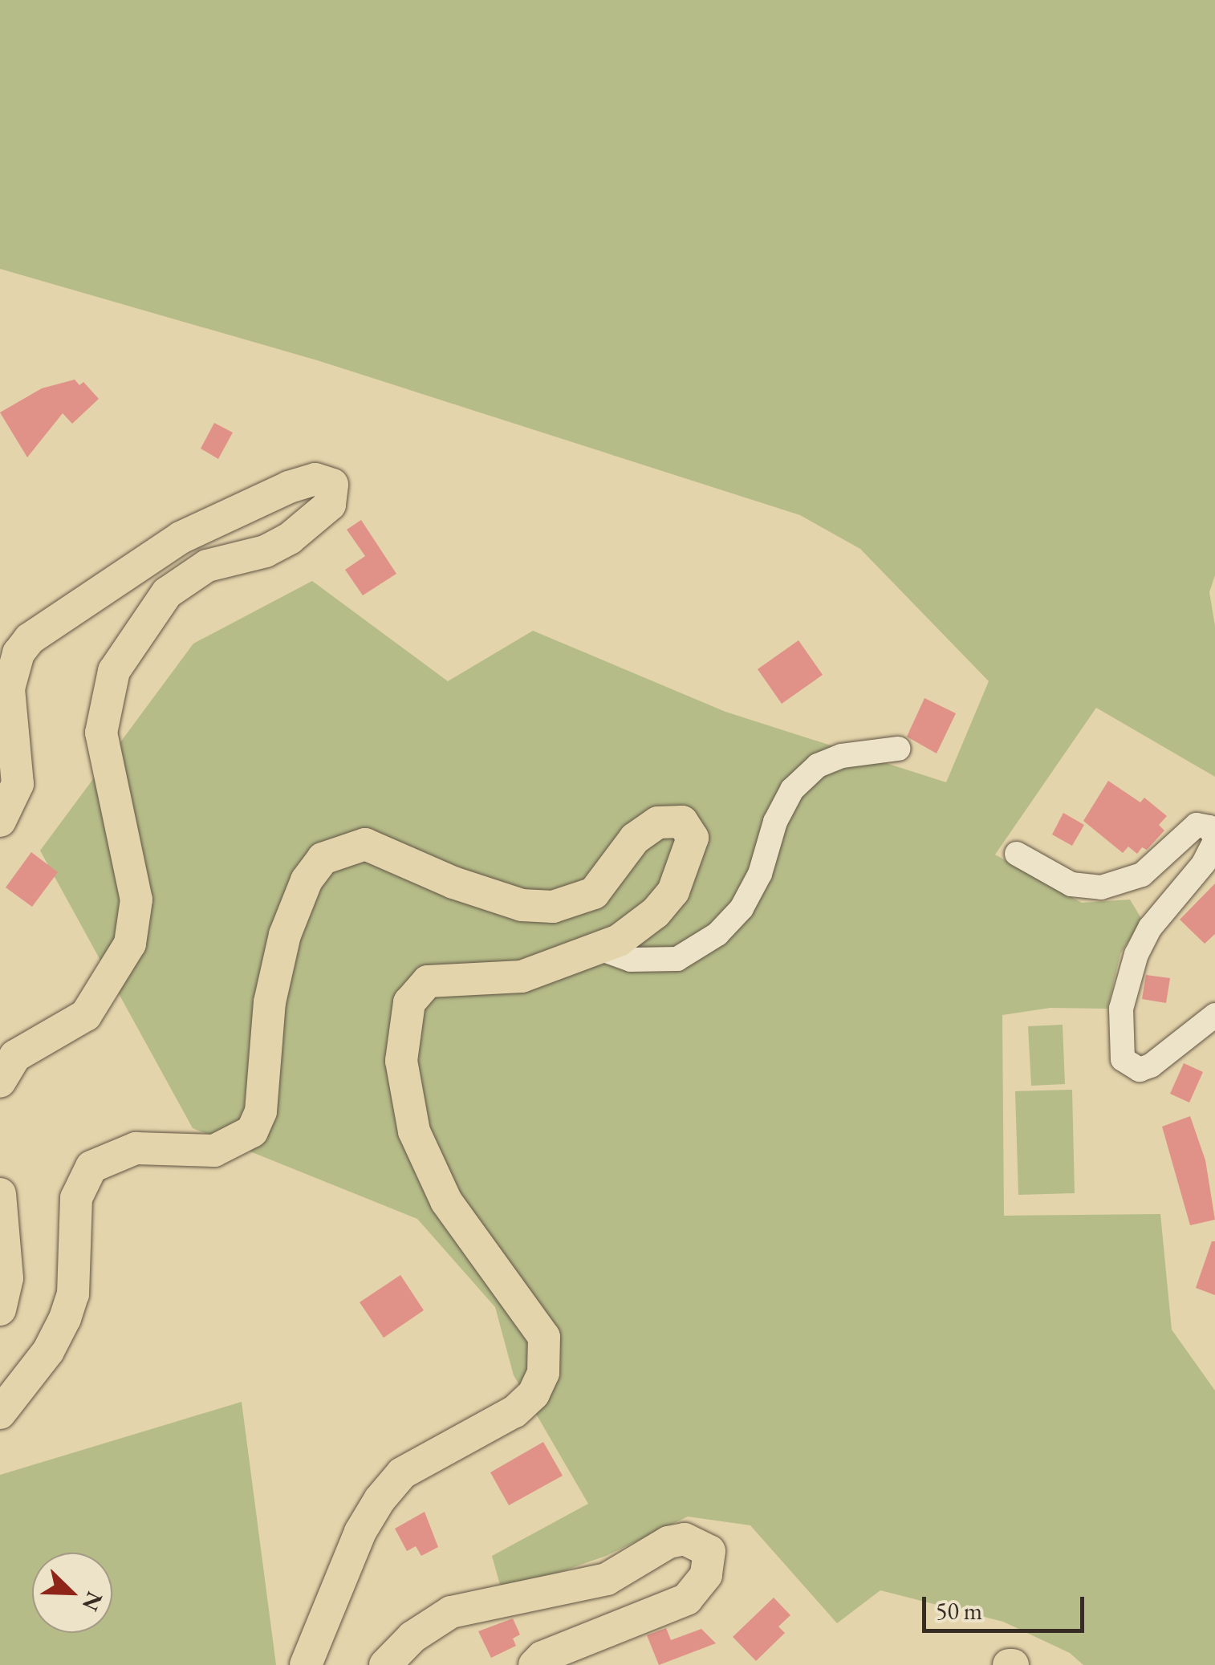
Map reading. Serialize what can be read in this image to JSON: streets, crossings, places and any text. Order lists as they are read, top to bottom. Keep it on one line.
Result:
{"scale_bar":"50 m","north":"bottom right"}
